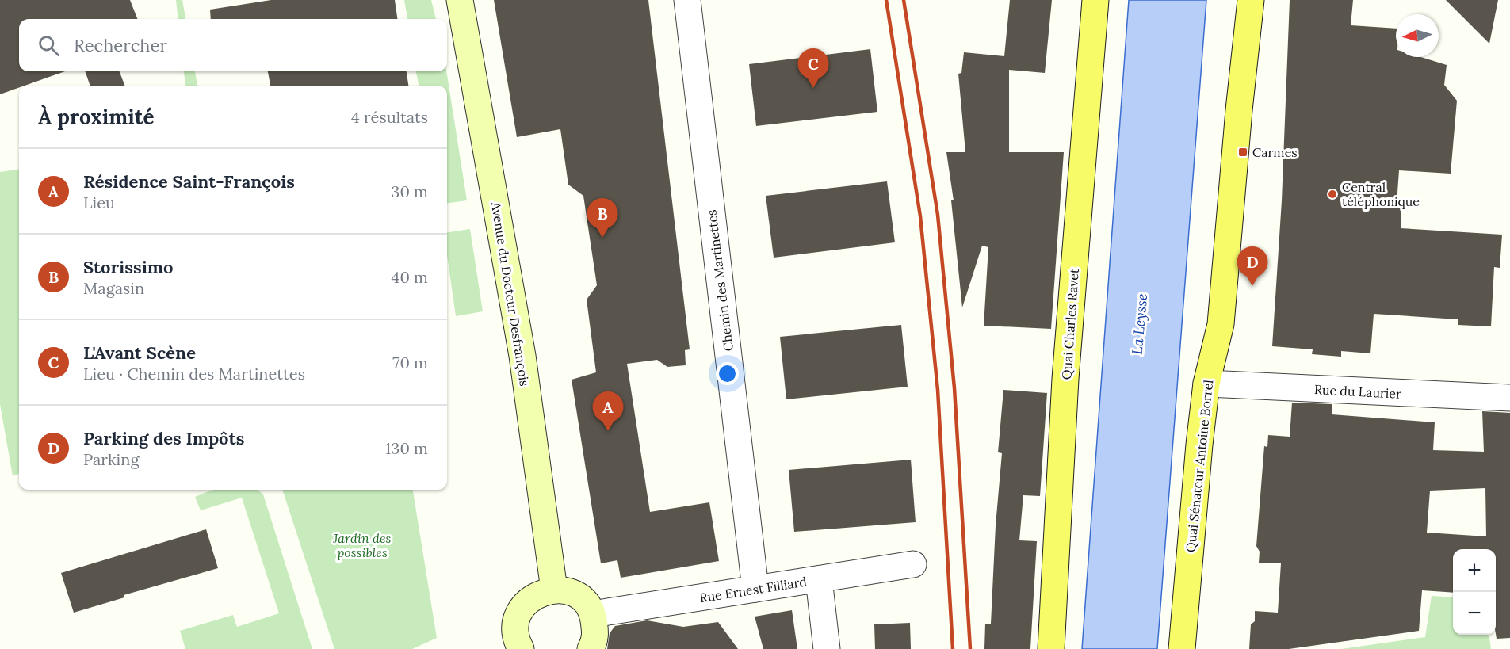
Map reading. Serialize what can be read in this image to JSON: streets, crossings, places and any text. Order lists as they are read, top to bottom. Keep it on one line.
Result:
{"streets":{"main road":["Avenue du Docteur Desfrançois","Quai Charles Ravet","Quai Sénateur Antoine Borrel"],"street":["Chemin des Martinettes","Rue du Laurier","Rue Ernest Filliard"]},"crossings":[["Chemin des Martinettes","Rue Ernest Filliard"],["Rue du Laurier","Quai Sénateur Antoine Borrel"]],"water":["La Leysse"],"parks":["Jardin des possibles"],"places":{"transit":["Carmes"],"other":["Central téléphonique"]},"north":"left","page":{"search":"Rechercher","pins":["C","B","D","A"],"heading":["À proximité","4 résultats"],"list":[{"mark":"A","name":"Résidence Saint-François","note":"Lieu","value":"30 m"},{"mark":"B","name":"Storissimo","note":"Magasin","value":"40 m"},{"mark":"C","name":"L'Avant Scène","note":"Lieu · Chemin des Martinettes","value":"70 m"},{"mark":"D","name":"Parking des Impôts","note":"Parking","value":"130 m"}],"map_buttons":["+","−"]}}
